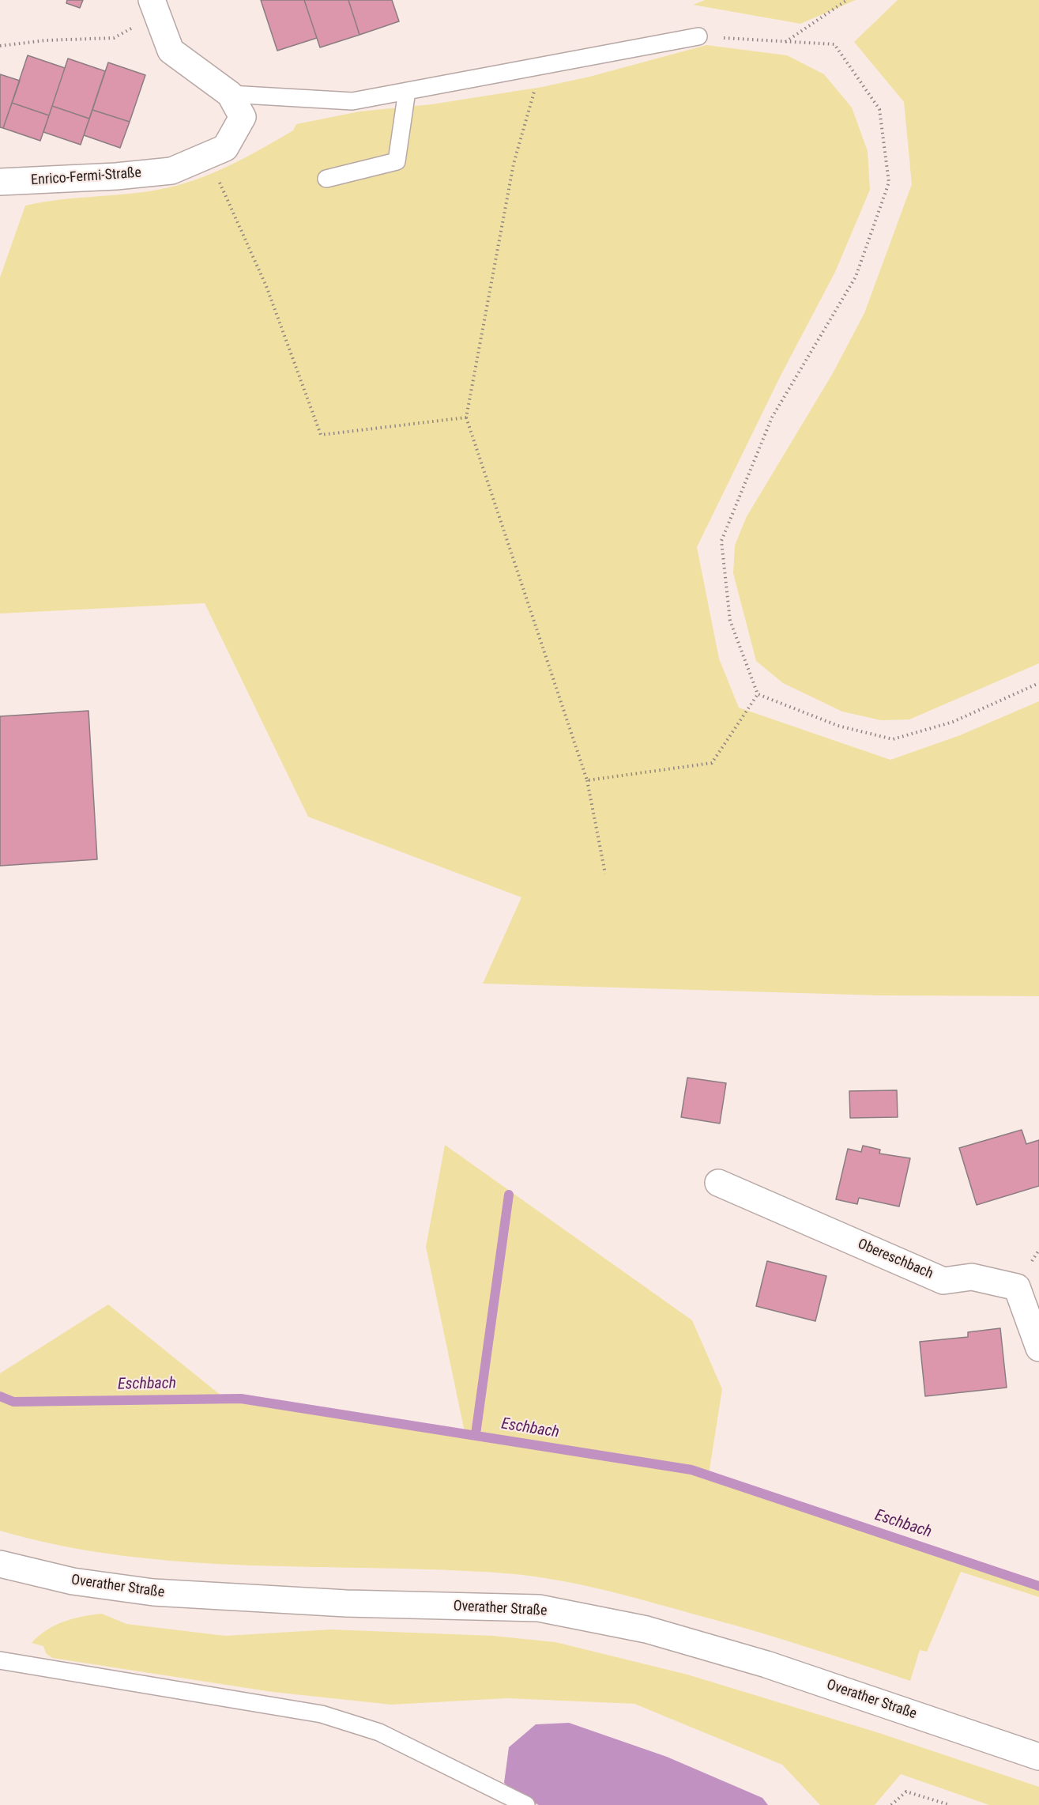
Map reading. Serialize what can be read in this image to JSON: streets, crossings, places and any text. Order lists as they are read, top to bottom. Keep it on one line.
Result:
{"streets":{"main road":["Enrico-Fermi-Straße","Obereschbach","Overather Straße"]},"water":["Eschbach"]}
